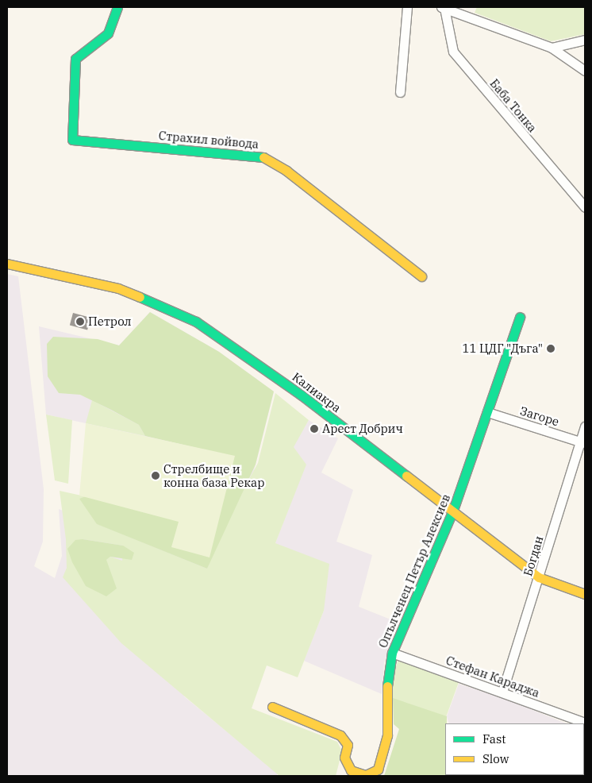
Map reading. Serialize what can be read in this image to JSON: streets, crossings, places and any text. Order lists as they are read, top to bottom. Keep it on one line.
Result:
{"streets":{"street":["Баба Тонка","Страхил войвода","Калиакра","Загоре","Богдан","Опълченец Петър Алексиев","Стефан Караджа"]},"crossings":[["Калиакра","Богдан"],["Калиакра","Опълченец Петър Алексиев"],["Загоре","Богдан"],["Загоре","Опълченец Петър Алексиев"],["Богдан","Стефан Караджа"],["Опълченец Петър Алексиев","Стефан Караджа"]],"places":["Петрол","11 ЦДГ \"Дъга\"","Арест Добрич","Стрелбище и конна база Рекар"],"legend":["Fast","Slow"]}
